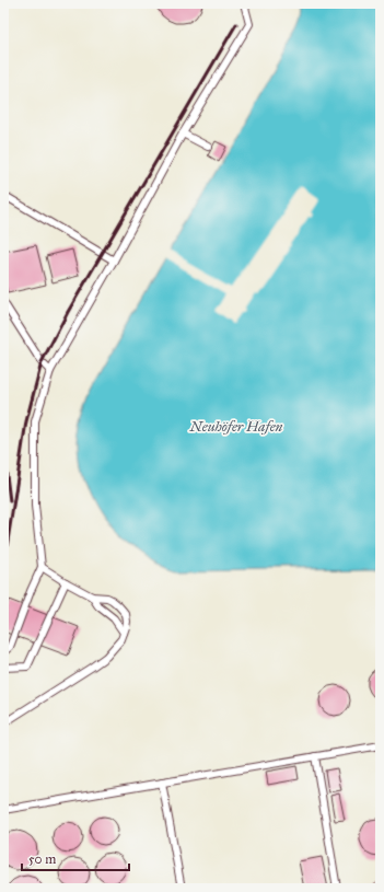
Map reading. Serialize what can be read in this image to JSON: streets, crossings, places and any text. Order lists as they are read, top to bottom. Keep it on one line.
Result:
{"water":["Neuhöfer Hafen"],"scale_bar":"50 m"}
